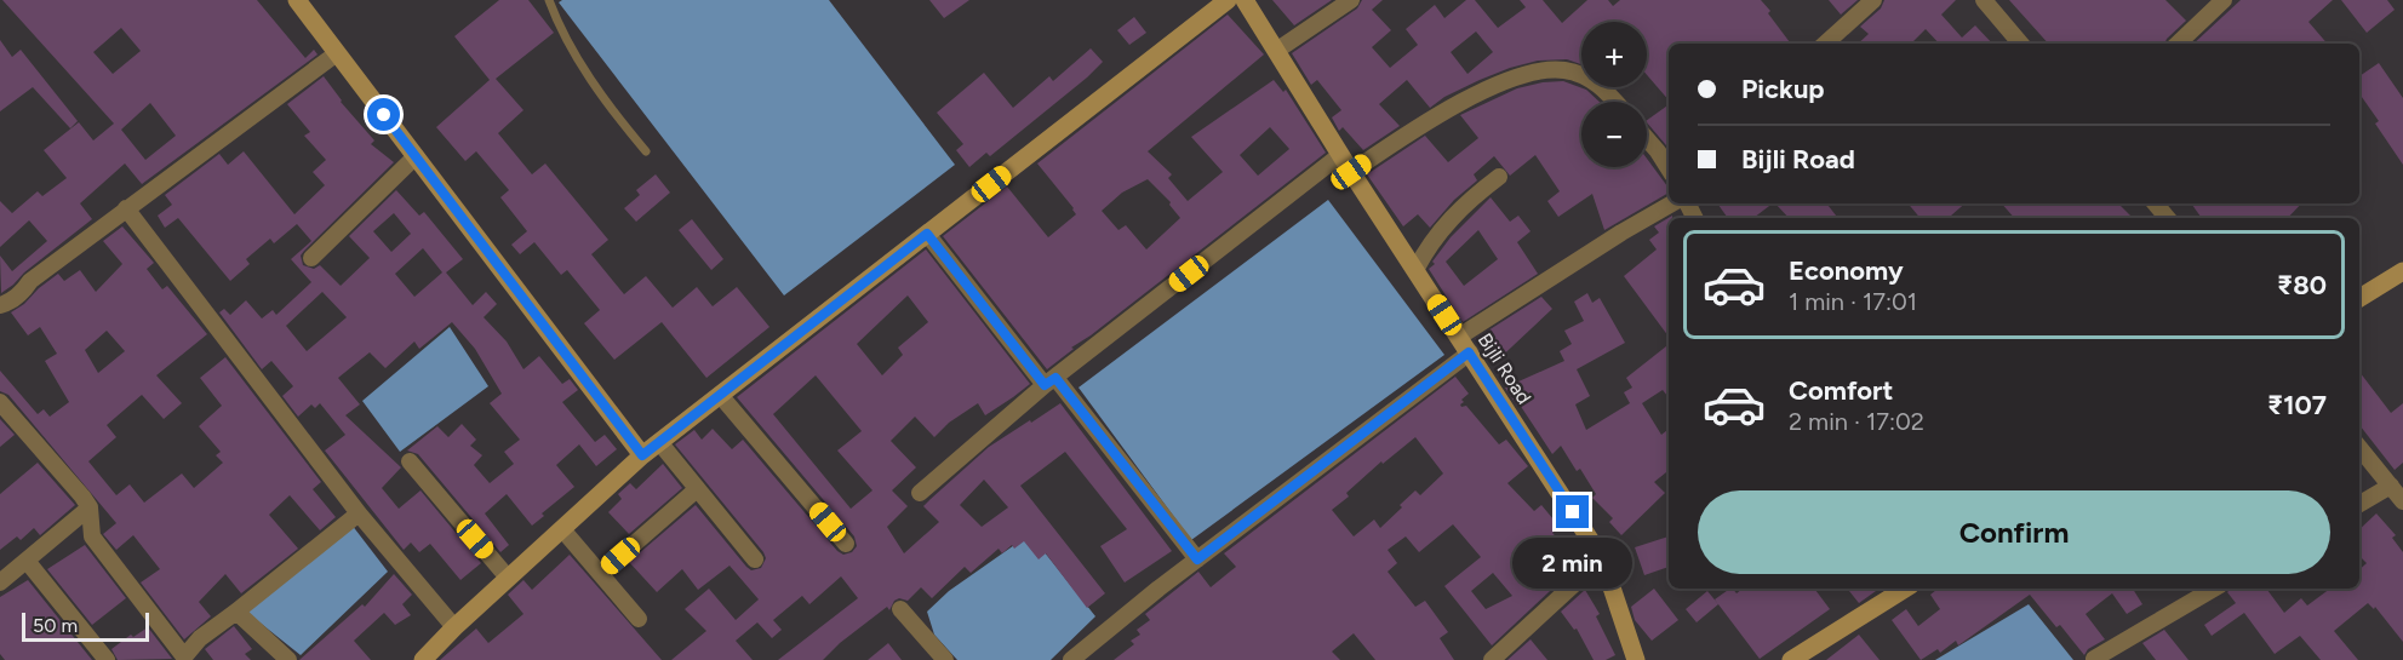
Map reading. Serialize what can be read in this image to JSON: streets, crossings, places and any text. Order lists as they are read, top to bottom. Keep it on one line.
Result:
{"streets":{"street":["Bijli Road"]},"scale_bar":"50 m","page":{"map_buttons":["+","−"],"banner":["Pickup","Bijli Road"],"list":[{"name":"Economy","note":"1 min · 17:01","value":"₹80"},{"name":"Comfort","note":"2 min · 17:02","value":"₹107"}],"buttons":"Confirm","bubble":"2 min","scale":"50 m"}}
